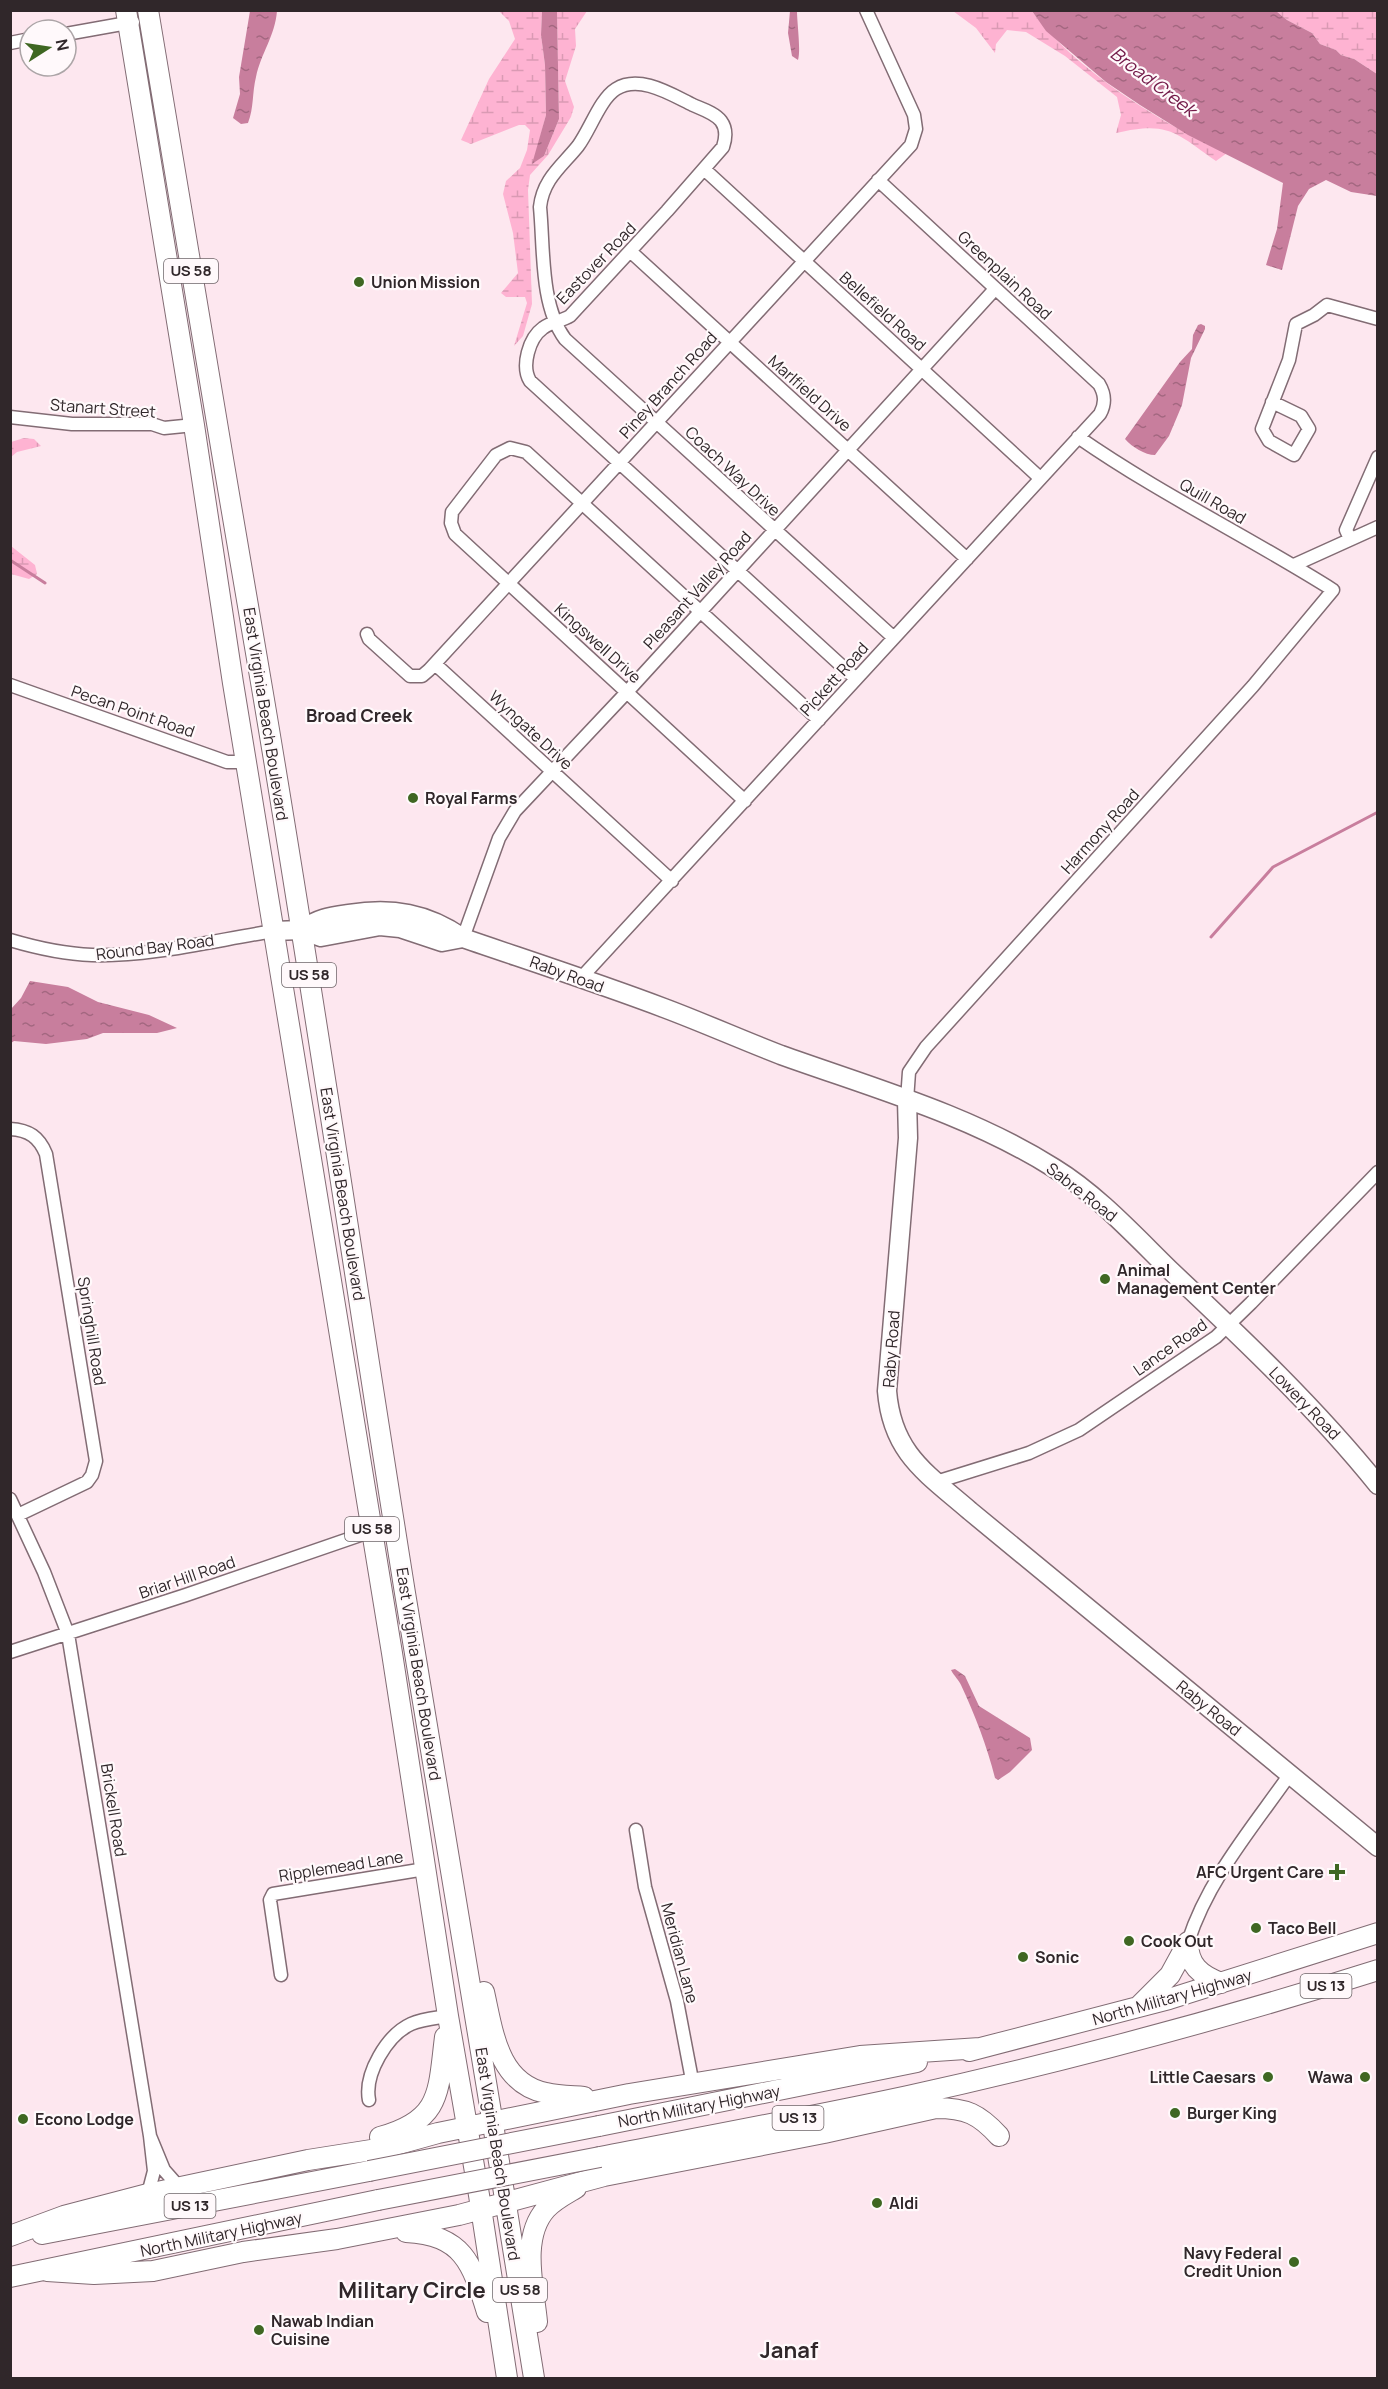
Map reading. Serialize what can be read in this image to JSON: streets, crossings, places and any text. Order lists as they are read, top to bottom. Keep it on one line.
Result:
{"streets":{"main road":["US 58","East Virginia Beach Boulevard","US 13","North Military Highway"],"street":["Eastover Road","Greenplain Road","Bellefield Road","Piney Branch Road","Marlfield Drive","Stanart Street","Coach Way Drive","Quill Road","Pleasant Valley Road","Kingswell Drive","Pickett Road","Pecan Point Road","Wyngate Drive","Harmony Road","Round Bay Road","Raby Road","Sabre Road","Springhill Road","Lance Road","Lowery Road","Briar Hill Road","Brickell Road","Ripplemead Lane","Meridian Lane"]},"crossings":[["Eastover Road","Bellefield Road"],["Eastover Road","Piney Branch Road"],["Eastover Road","Marlfield Drive"],["Eastover Road","Coach Way Drive"],["Greenplain Road","Piney Branch Road"],["Greenplain Road","Pleasant Valley Road"],["Greenplain Road","Pickett Road"],["Bellefield Road","Piney Branch Road"],["Bellefield Road","Pleasant Valley Road"],["Bellefield Road","Pickett Road"],["Piney Branch Road","Marlfield Drive"],["Piney Branch Road","Coach Way Drive"],["Piney Branch Road","Kingswell Drive"],["Piney Branch Road","Wyngate Drive"],["Marlfield Drive","Pleasant Valley Road"],["Marlfield Drive","Pickett Road"],["Stanart Street","East Virginia Beach Boulevard"],["Coach Way Drive","Pleasant Valley Road"],["Coach Way Drive","Pickett Road"],["Quill Road","Pickett Road"],["Quill Road","Harmony Road"],["Pleasant Valley Road","Kingswell Drive"],["Pleasant Valley Road","Wyngate Drive"],["Pleasant Valley Road","Raby Road"],["Kingswell Drive","Pickett Road"],["Pickett Road","Wyngate Drive"],["Pickett Road","Raby Road"],["Pecan Point Road","East Virginia Beach Boulevard"],["East Virginia Beach Boulevard","Round Bay Road"],["East Virginia Beach Boulevard","Raby Road"],["East Virginia Beach Boulevard","Briar Hill Road"],["East Virginia Beach Boulevard","Ripplemead Lane"],["Harmony Road","Raby Road"],["Harmony Road","Sabre Road"],["Round Bay Road","Raby Road"],["Raby Road","Sabre Road"],["Raby Road","Lance Road"],["Sabre Road","Lance Road"],["Sabre Road","Lowery Road"],["Springhill Road","Brickell Road"],["Lance Road","Lowery Road"],["Briar Hill Road","Brickell Road"]],"districts":["Broad Creek","Military Circle","Janaf"],"water":["Broad Creek"],"places":{"other":["Union Mission","Royal Farms","Animal Management Center","Taco Bell","Cook Out","Sonic","Little Caesars","Wawa","Burger King","Econo Lodge","Aldi","Navy Federal Credit Union","Nawab Indian Cuisine"],"health":["AFC Urgent Care"]},"north":"right"}
